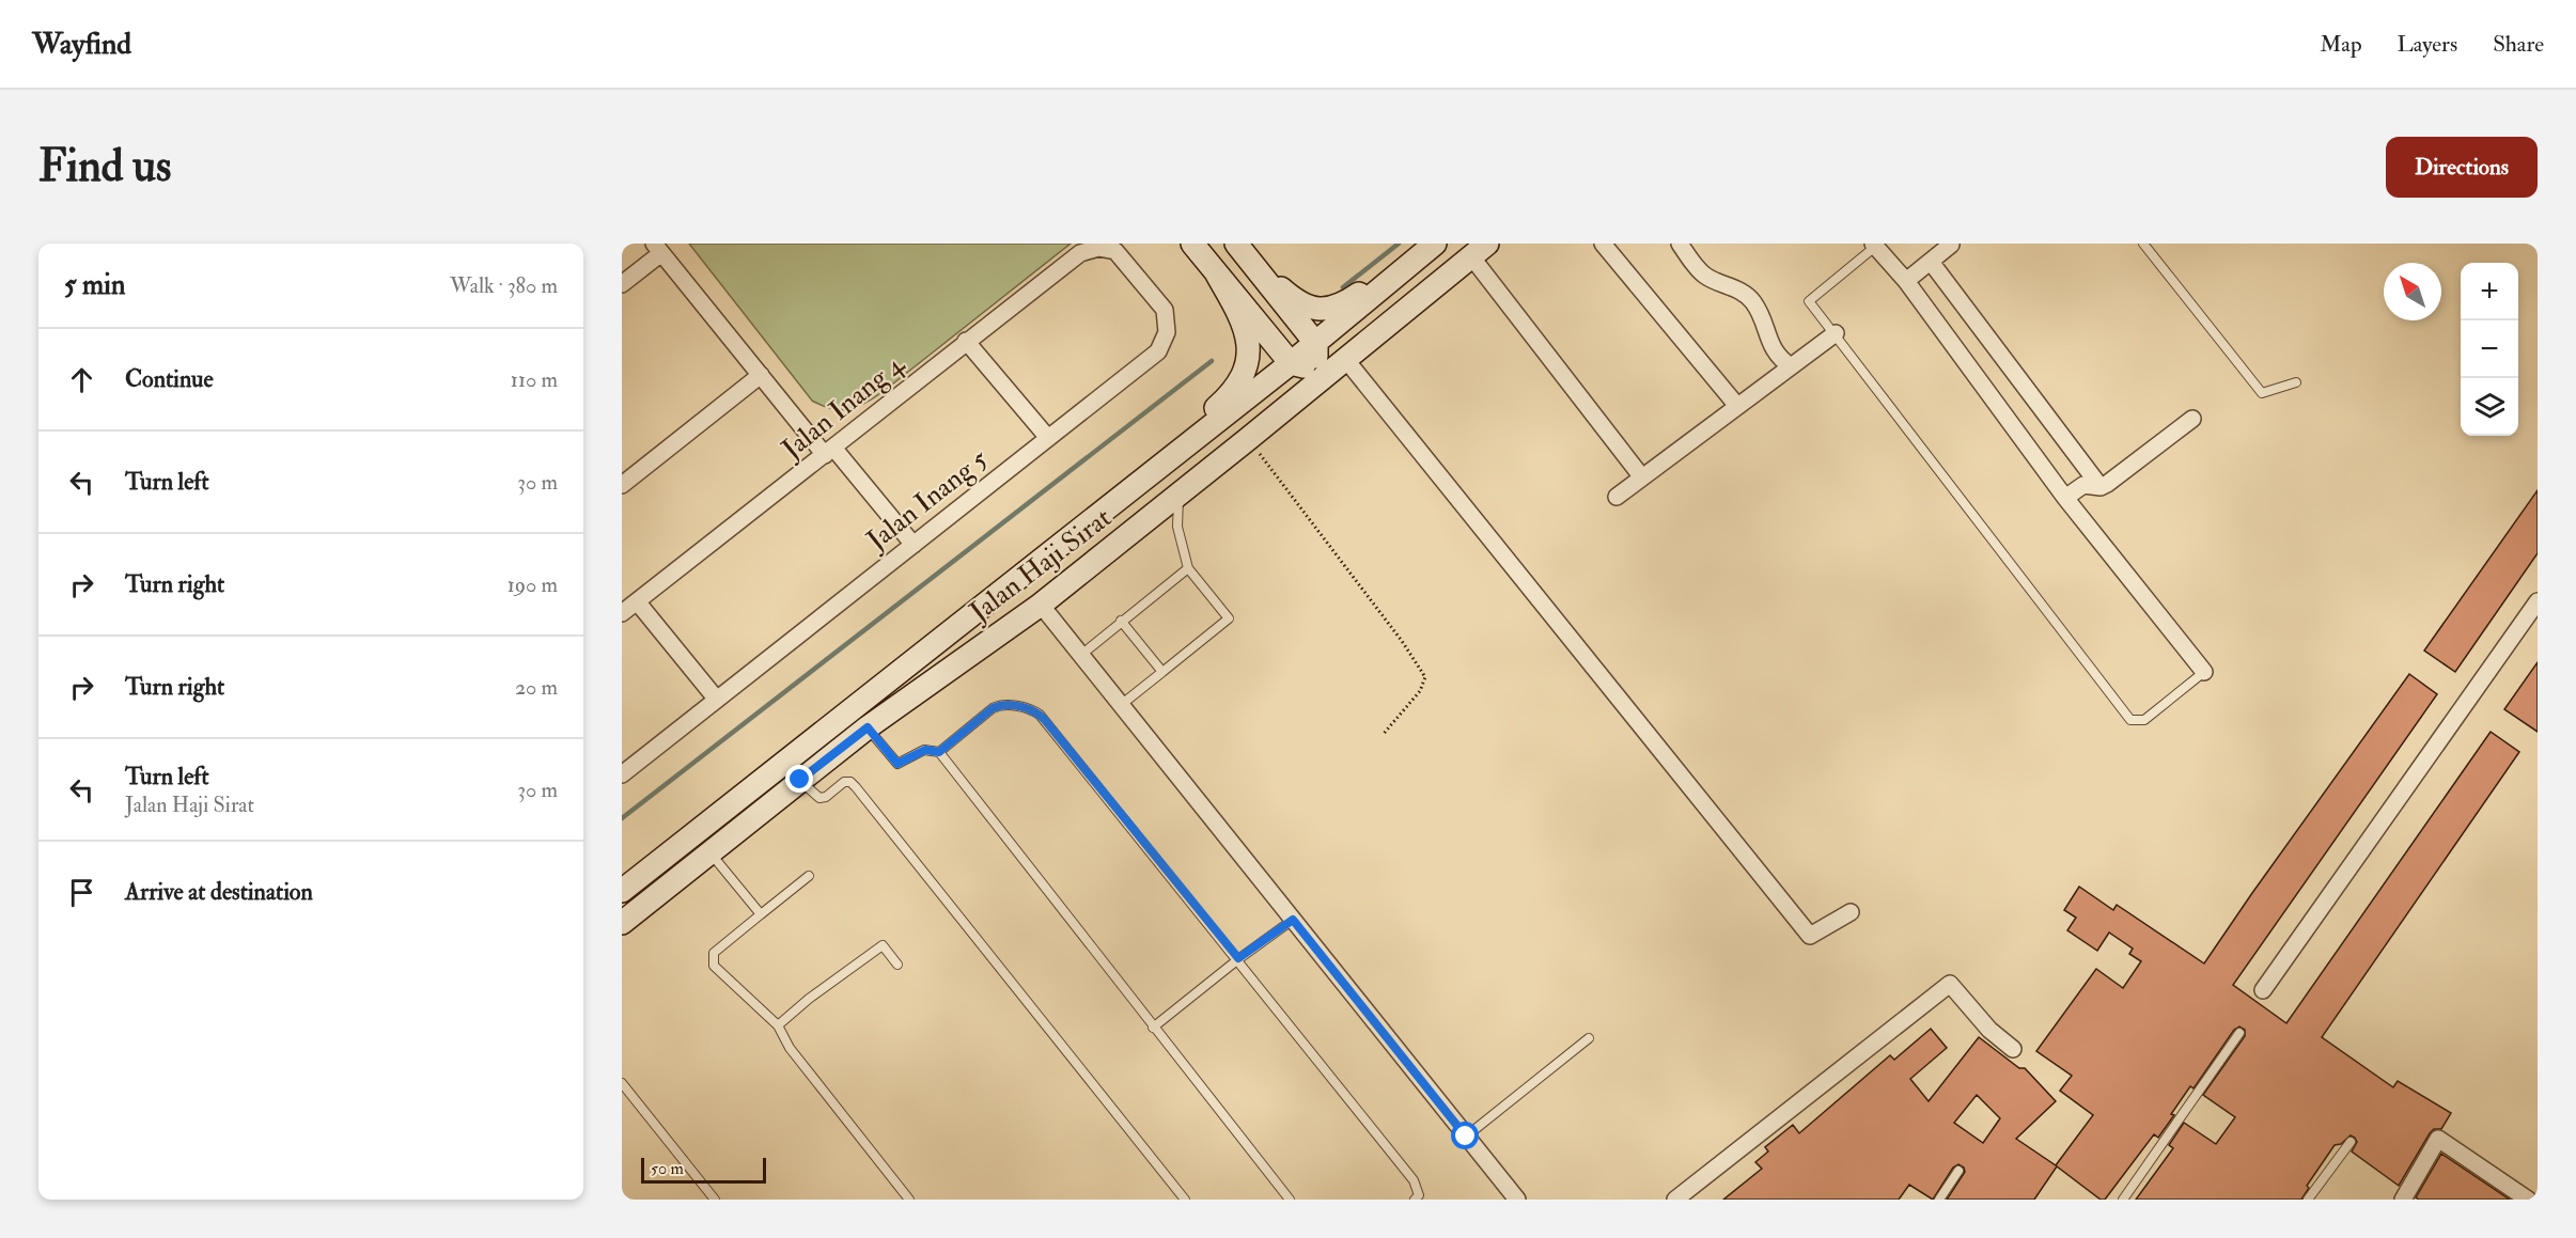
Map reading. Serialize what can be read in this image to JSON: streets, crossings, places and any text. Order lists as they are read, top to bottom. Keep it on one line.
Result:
{"streets":{"main road":["Jalan Haji Sirat"],"street":["Jalan Inang 4","Jalan Inang 5"]},"crossings":[["Jalan Inang 4","Jalan Inang 5"]],"scale_bar":"50 m","north":"top left","page":{"header":"Wayfind","nav":["Map","Layers","Share"],"buttons":"Directions","title":"Find us","heading":["5 min","Walk · 380 m"],"map_buttons":["+","−"],"list":[["Continue","110 m"],["Turn left","30 m"],["Turn right","190 m"],["Turn right","20 m"],["Turn left","Jalan Haji Sirat","30 m"],"Arrive at destination"],"scale":"50 m"}}
